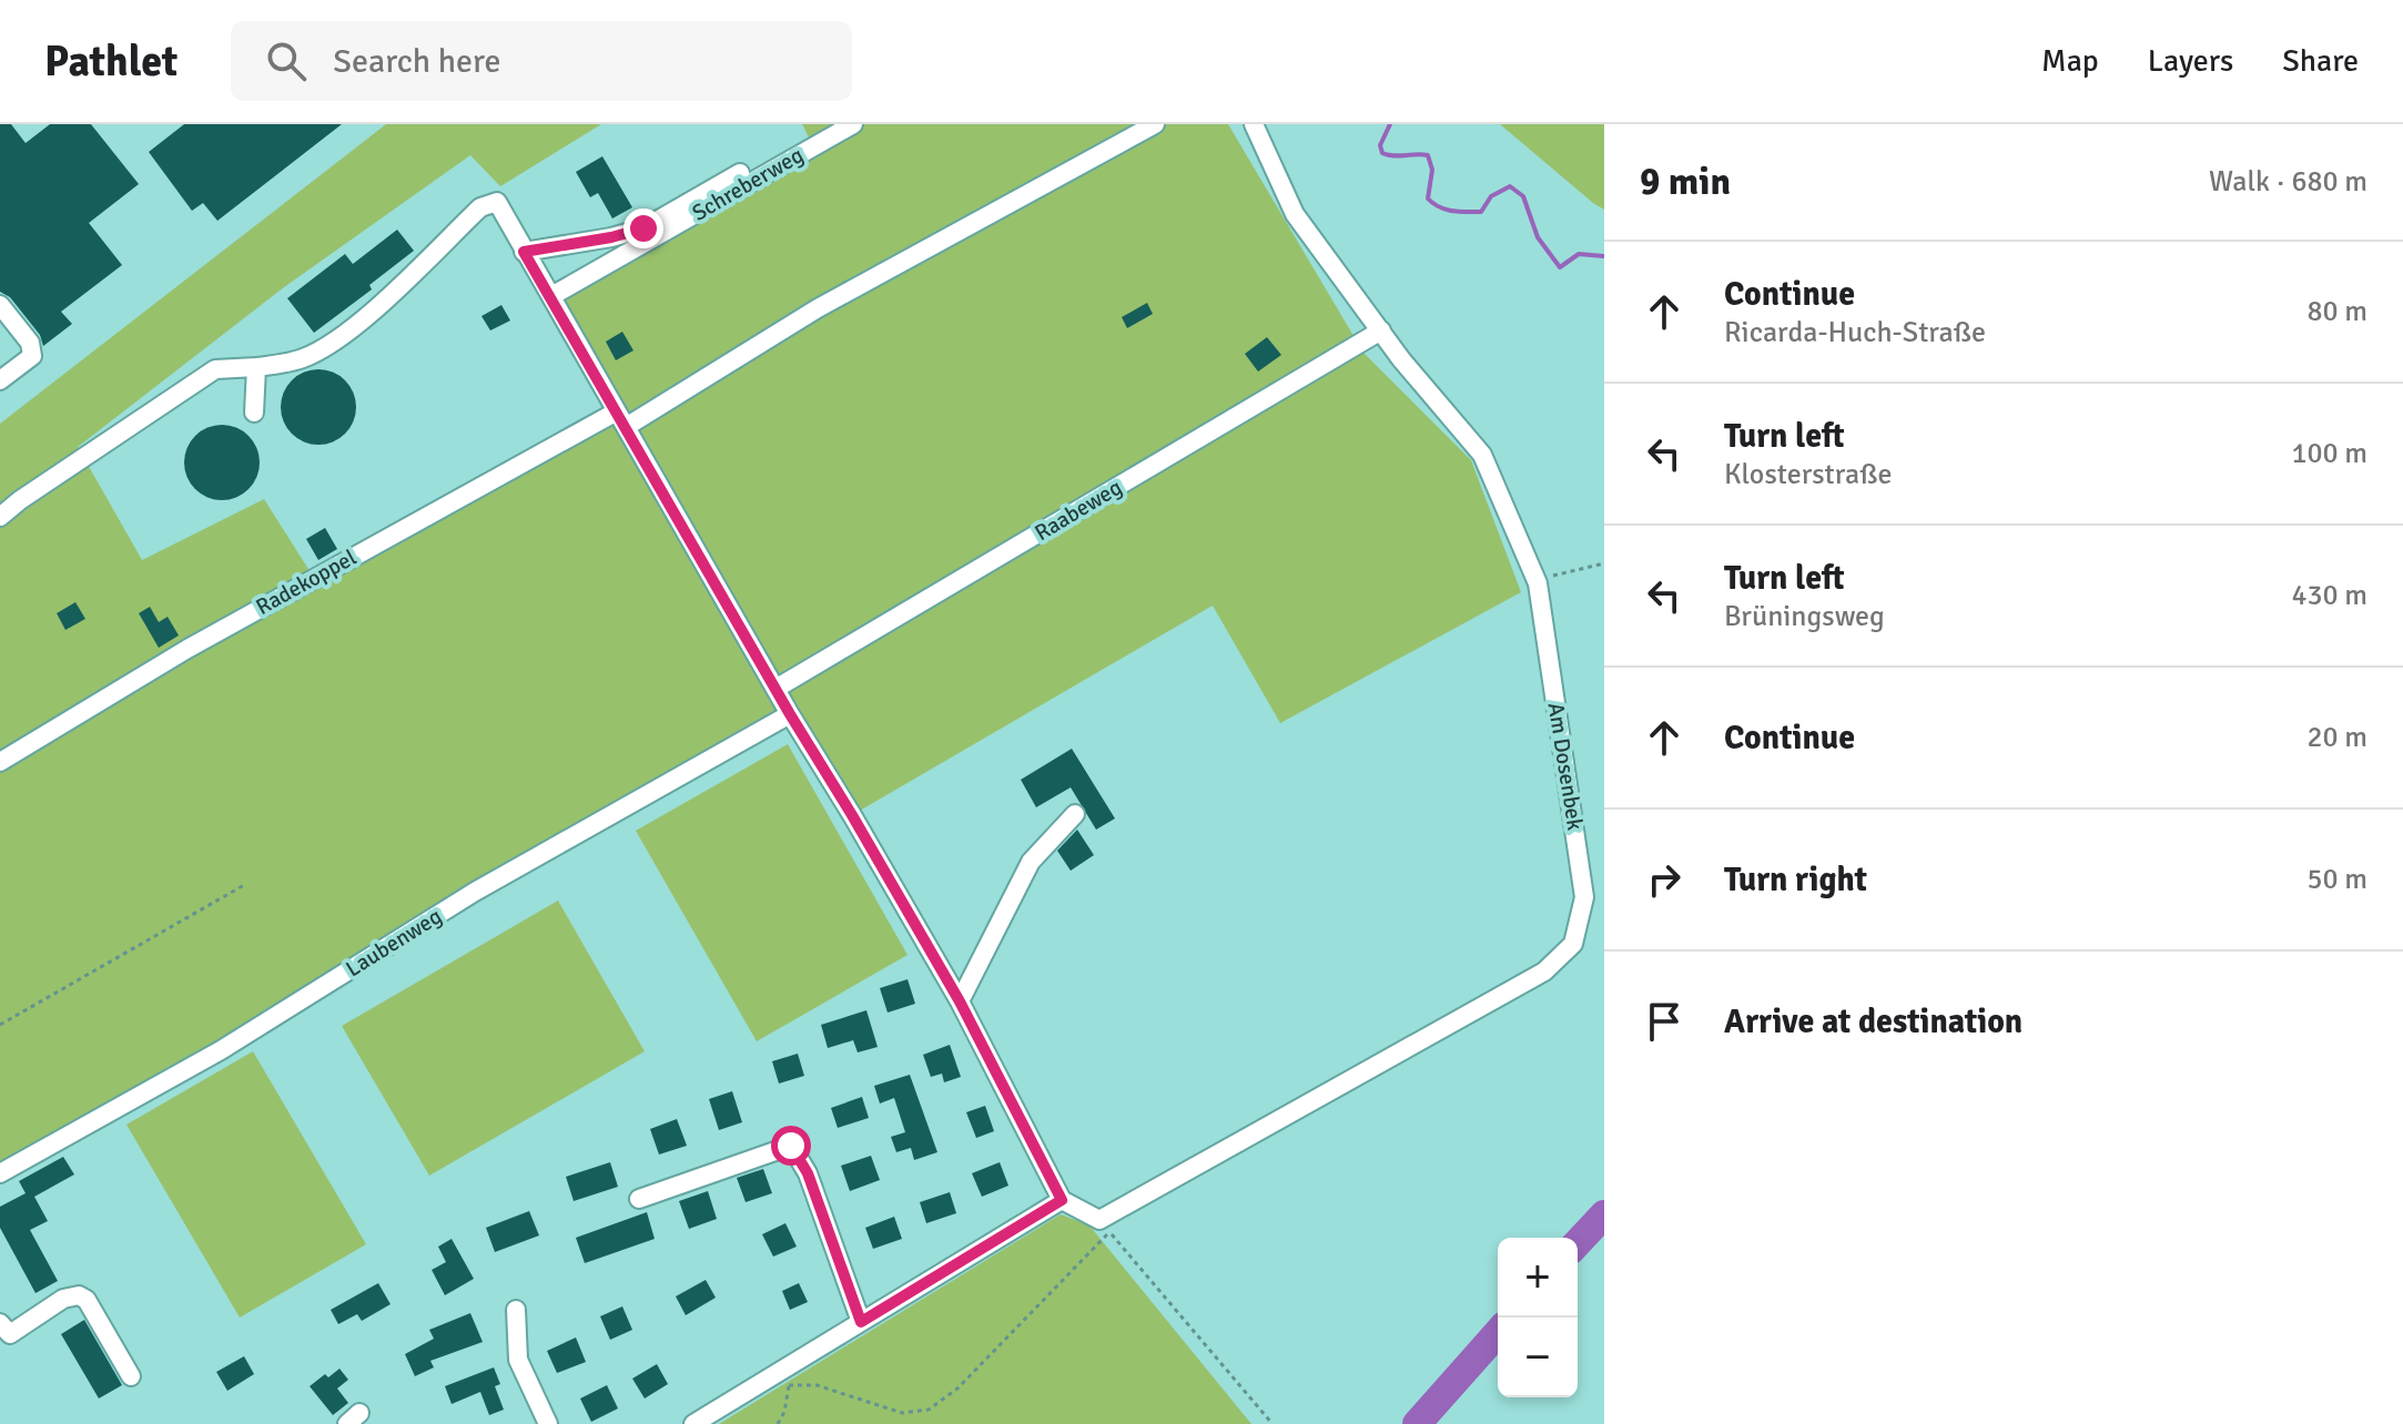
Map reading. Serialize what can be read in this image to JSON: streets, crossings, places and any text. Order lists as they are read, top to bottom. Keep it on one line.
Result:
{"streets":{"street":["Schreberweg","Raabeweg","Radekoppel","Am Dosenbek","Laubenweg"]},"crossings":[["Raabeweg","Am Dosenbek"]],"page":{"header":"Pathlet","search":"Search here","nav":["Map","Layers","Share"],"heading":["9 min","Walk · 680 m"],"list":[["Continue","Ricarda-Huch-Straße","80 m"],["Turn left","Klosterstraße","100 m"],["Turn left","Brüningsweg","430 m"],["Continue","20 m"],["Turn right","50 m"],"Arrive at destination"],"map_buttons":["+","−"]}}
